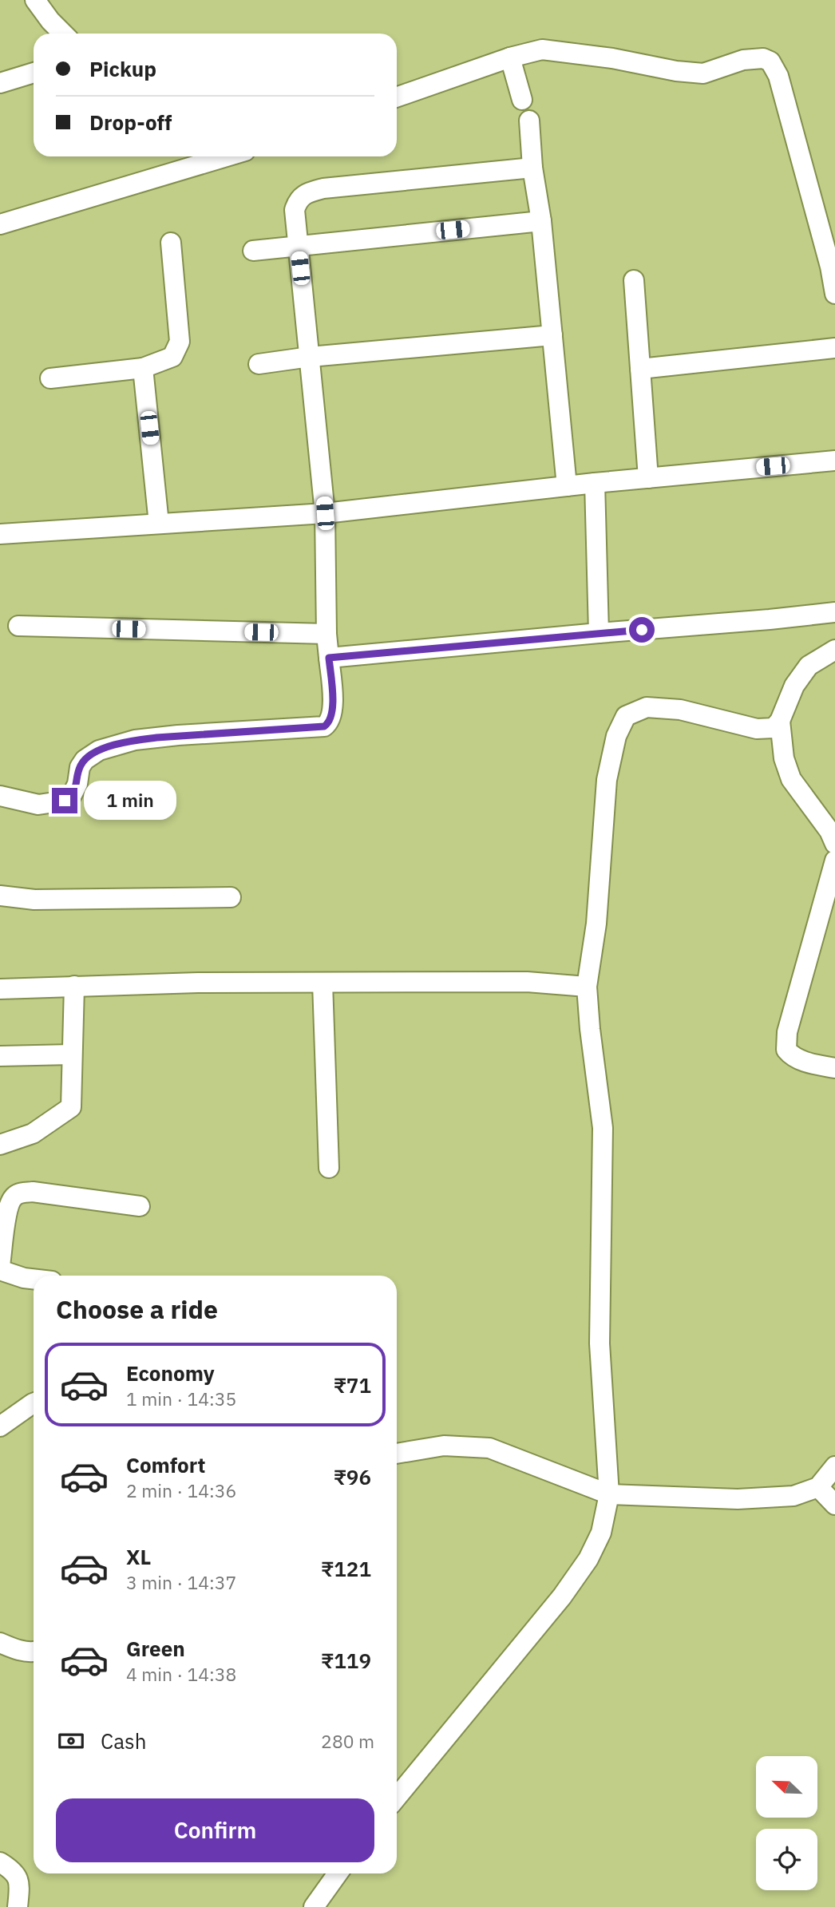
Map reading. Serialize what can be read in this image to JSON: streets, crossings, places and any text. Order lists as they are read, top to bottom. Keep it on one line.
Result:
{"north":"top left","page":{"banner":["Pickup","Drop-off"],"bubble":"1 min","heading":"Choose a ride","list":[{"name":"Economy","note":"1 min · 14:35","value":"₹71"},{"name":"Comfort","note":"2 min · 14:36","value":"₹96"},{"name":"XL","note":"3 min · 14:37","value":"₹121"},{"name":"Green","note":"4 min · 14:38","value":"₹119"}],"pay":["Cash","280 m"],"buttons":"Confirm"}}
